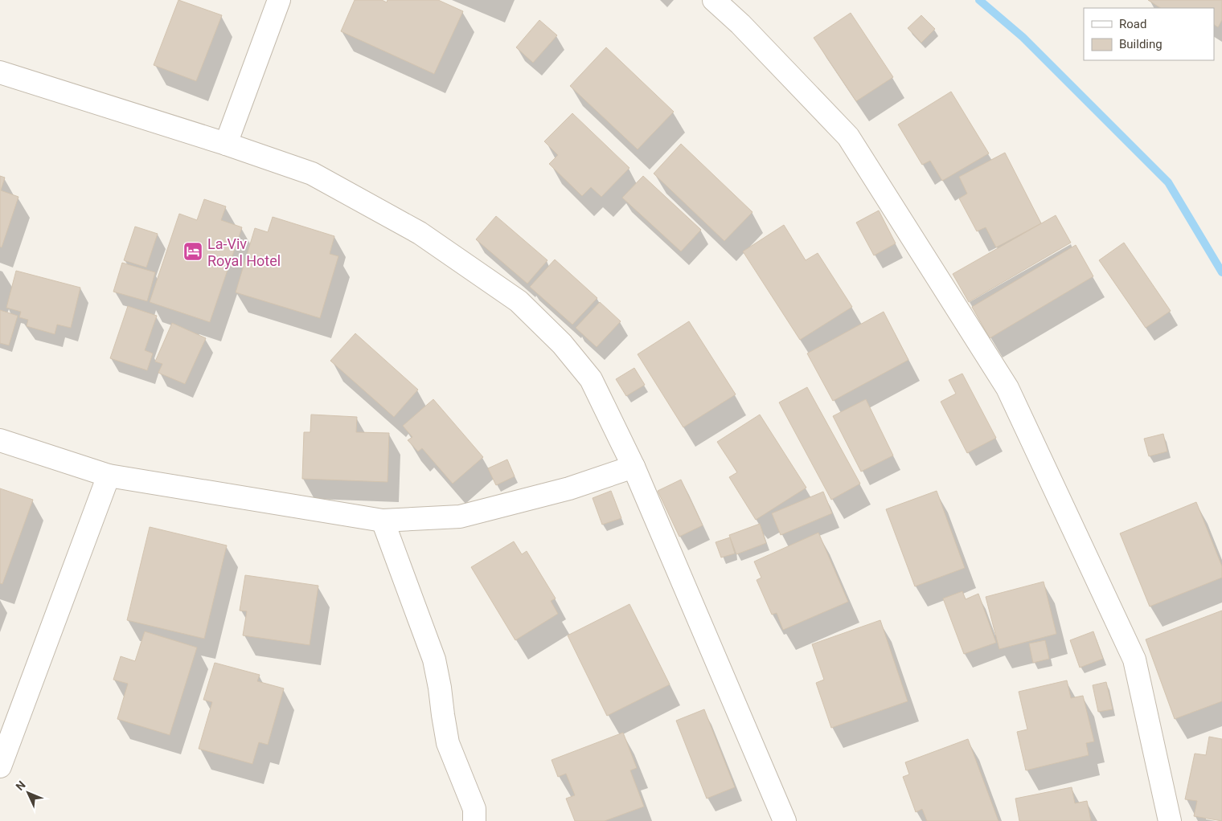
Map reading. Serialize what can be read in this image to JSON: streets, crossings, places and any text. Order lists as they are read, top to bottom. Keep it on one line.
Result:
{"places":{"hotel":["La-Viv Royal Hotel"]},"legend":["Road","Building"],"north":"top left"}
